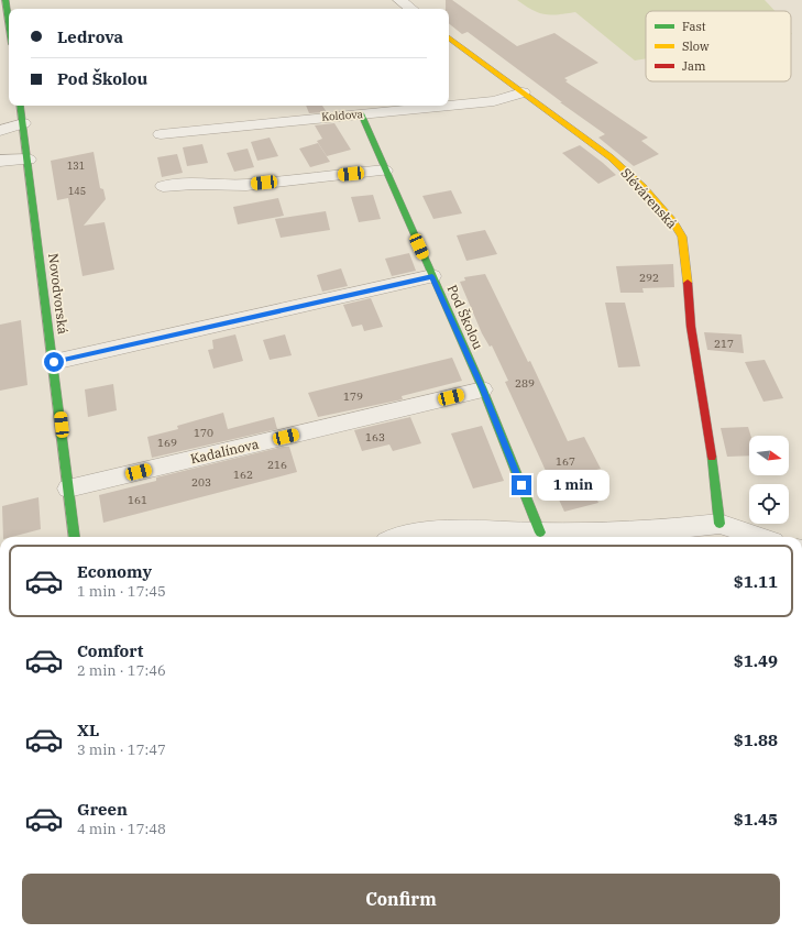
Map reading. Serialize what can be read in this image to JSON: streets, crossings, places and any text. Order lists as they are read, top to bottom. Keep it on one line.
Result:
{"streets":{"street":["Koldova","Slévárenská","Novodvorská","Pod Školou","Kadalínova"]},"crossings":[["Koldova","Slévárenská"],["Koldova","Pod Školou"],["Novodvorská","Kadalínova"],["Pod Školou","Kadalínova"]],"house_numbers":["131","145","292","217","289","179","170","163","169","167","216","162","203","161"],"legend":["Fast","Slow","Jam"],"north":"right","page":{"banner":["Ledrova","Pod Školou"],"bubble":"1 min","list":[{"name":"Economy","note":"1 min · 17:45","value":"$1.11"},{"name":"Comfort","note":"2 min · 17:46","value":"$1.49"},{"name":"XL","note":"3 min · 17:47","value":"$1.88"},{"name":"Green","note":"4 min · 17:48","value":"$1.45"}],"buttons":"Confirm"}}
